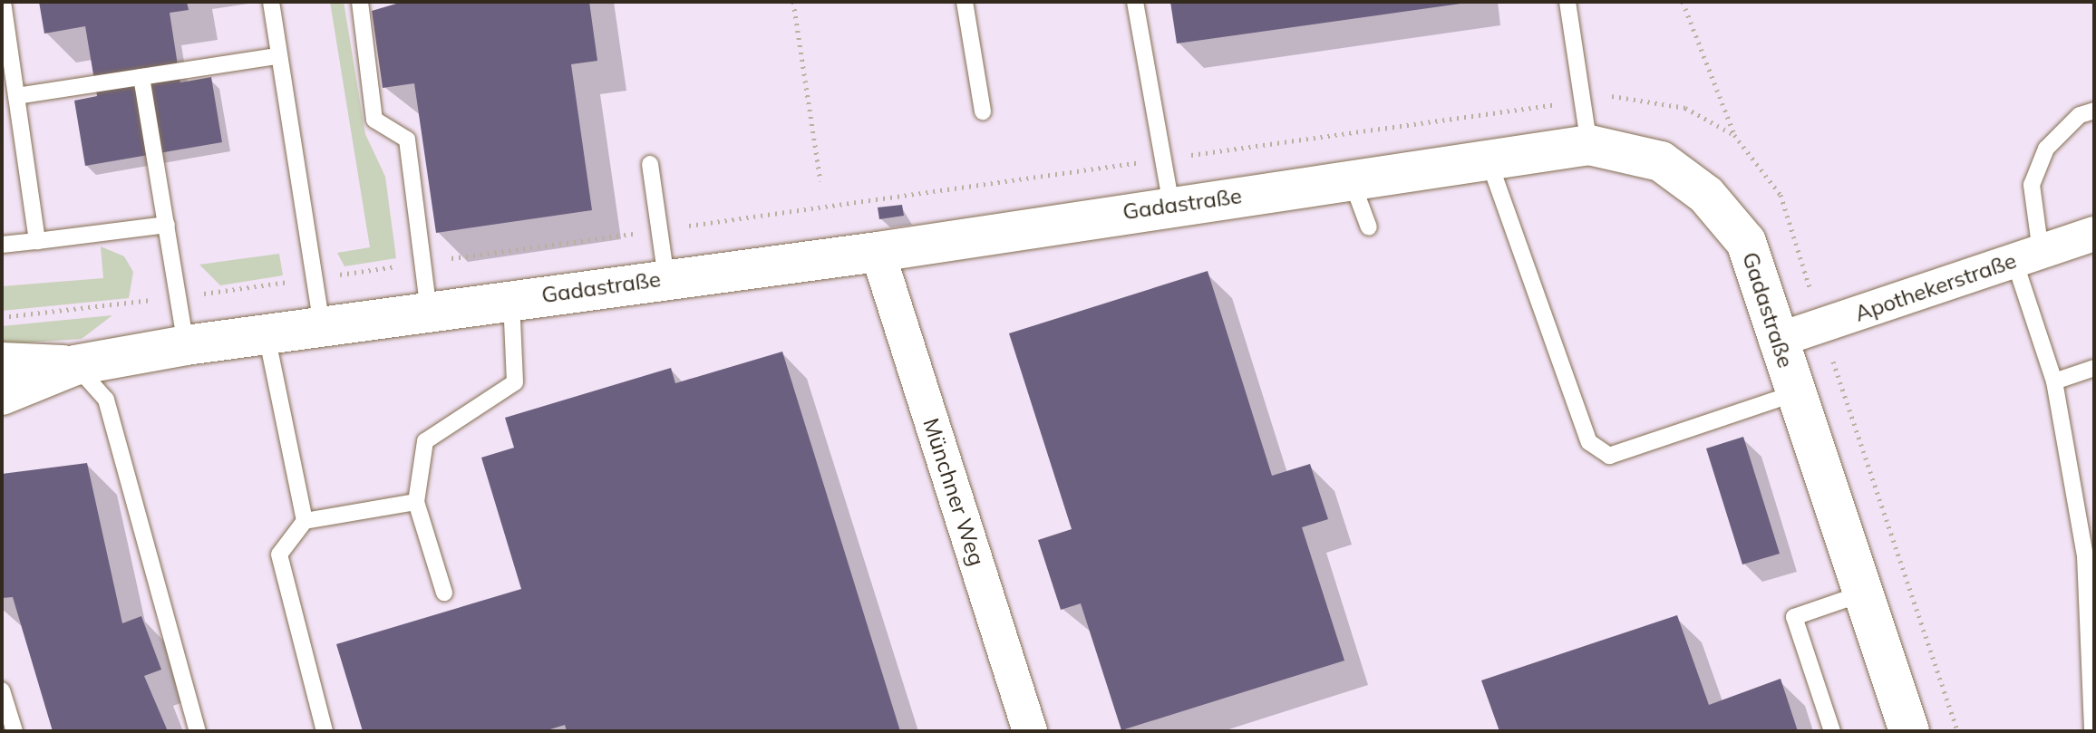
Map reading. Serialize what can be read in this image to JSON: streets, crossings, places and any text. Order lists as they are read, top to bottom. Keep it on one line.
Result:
{"streets":{"street":["Gadastraße","Apothekerstraße","Münchner Weg"]},"crossings":[["Gadastraße","Apothekerstraße"],["Gadastraße","Münchner Weg"]]}
